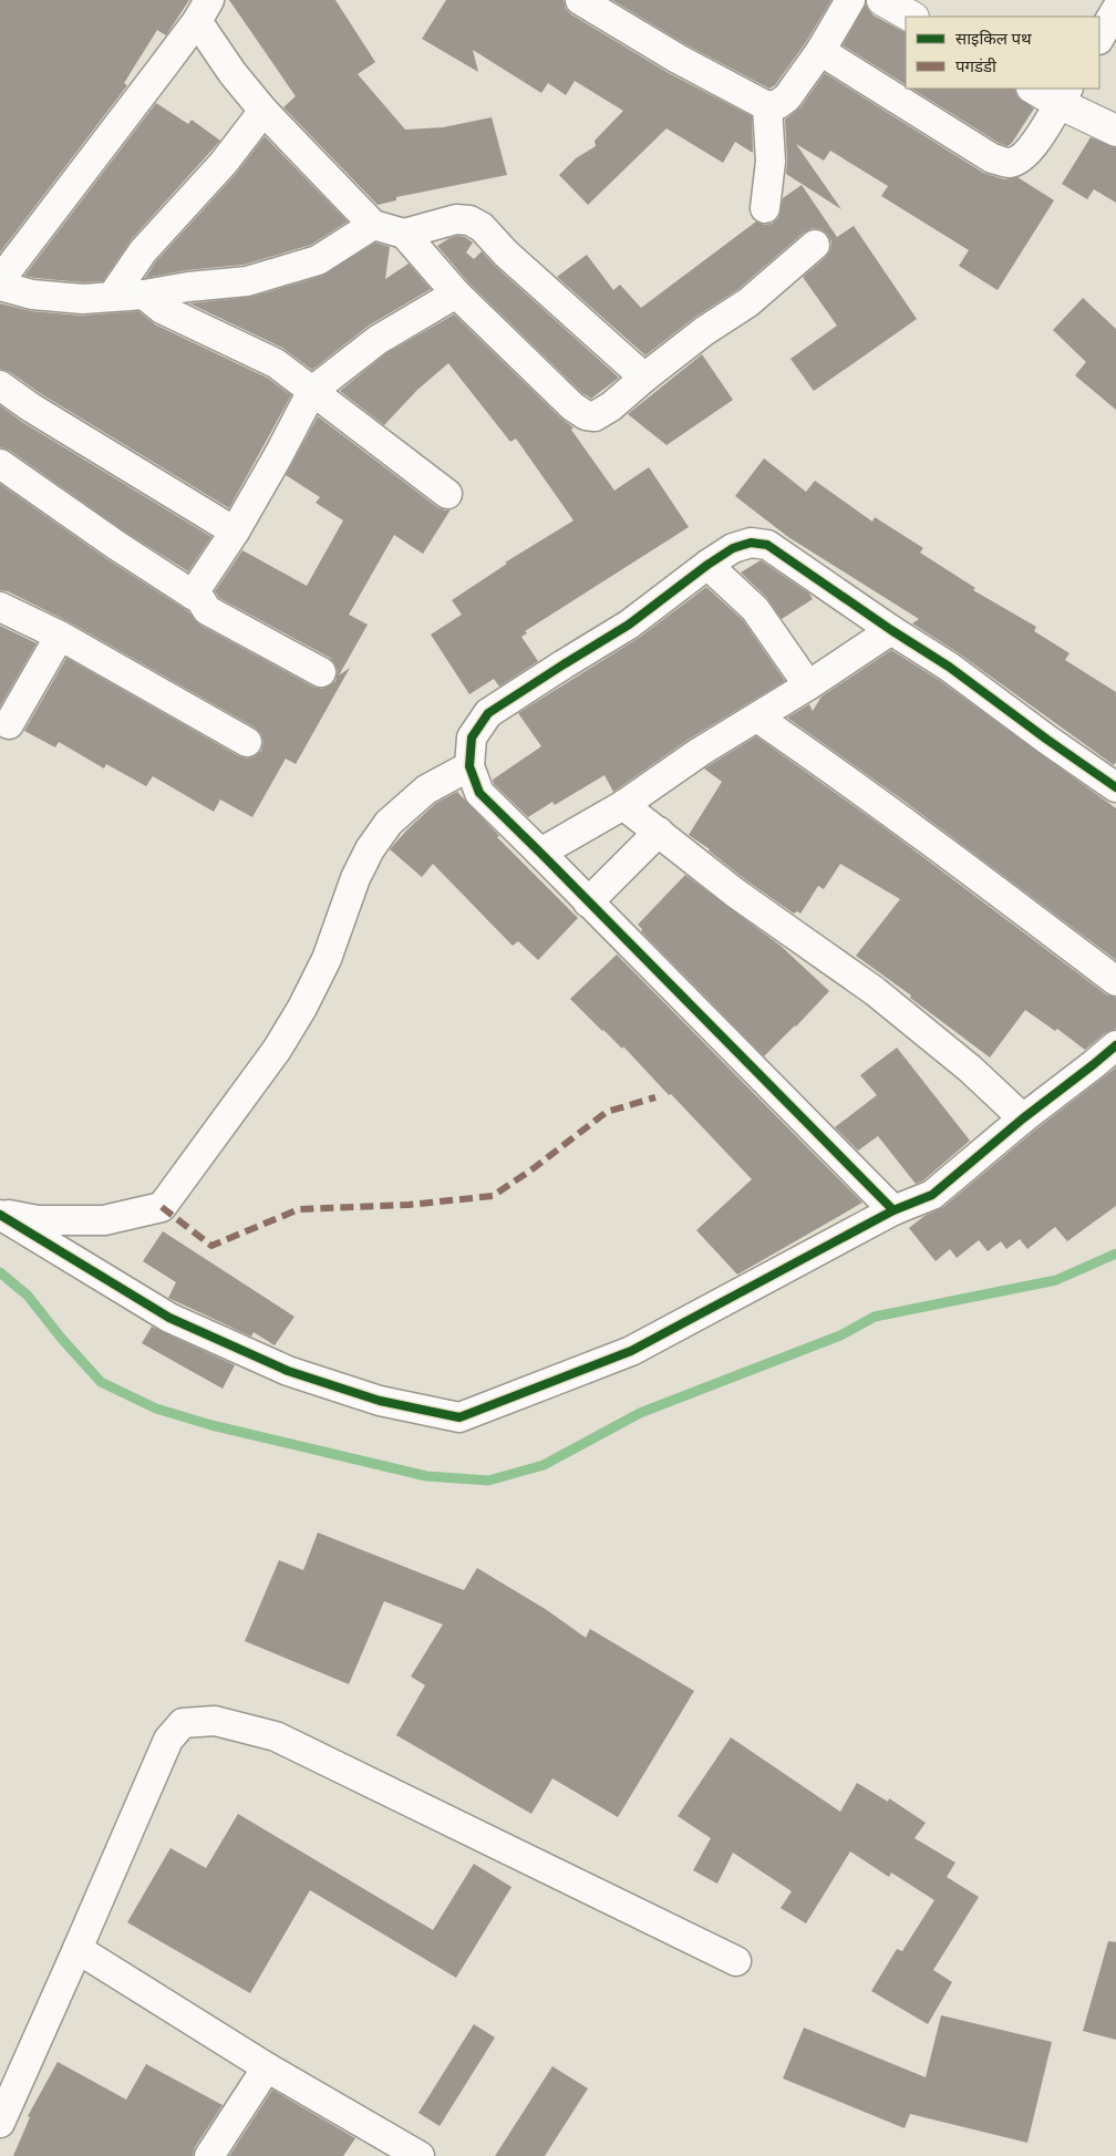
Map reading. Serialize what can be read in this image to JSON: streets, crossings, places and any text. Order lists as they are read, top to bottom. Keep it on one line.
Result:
{"legend":["साइकिल पथ","पगडंडी"]}
